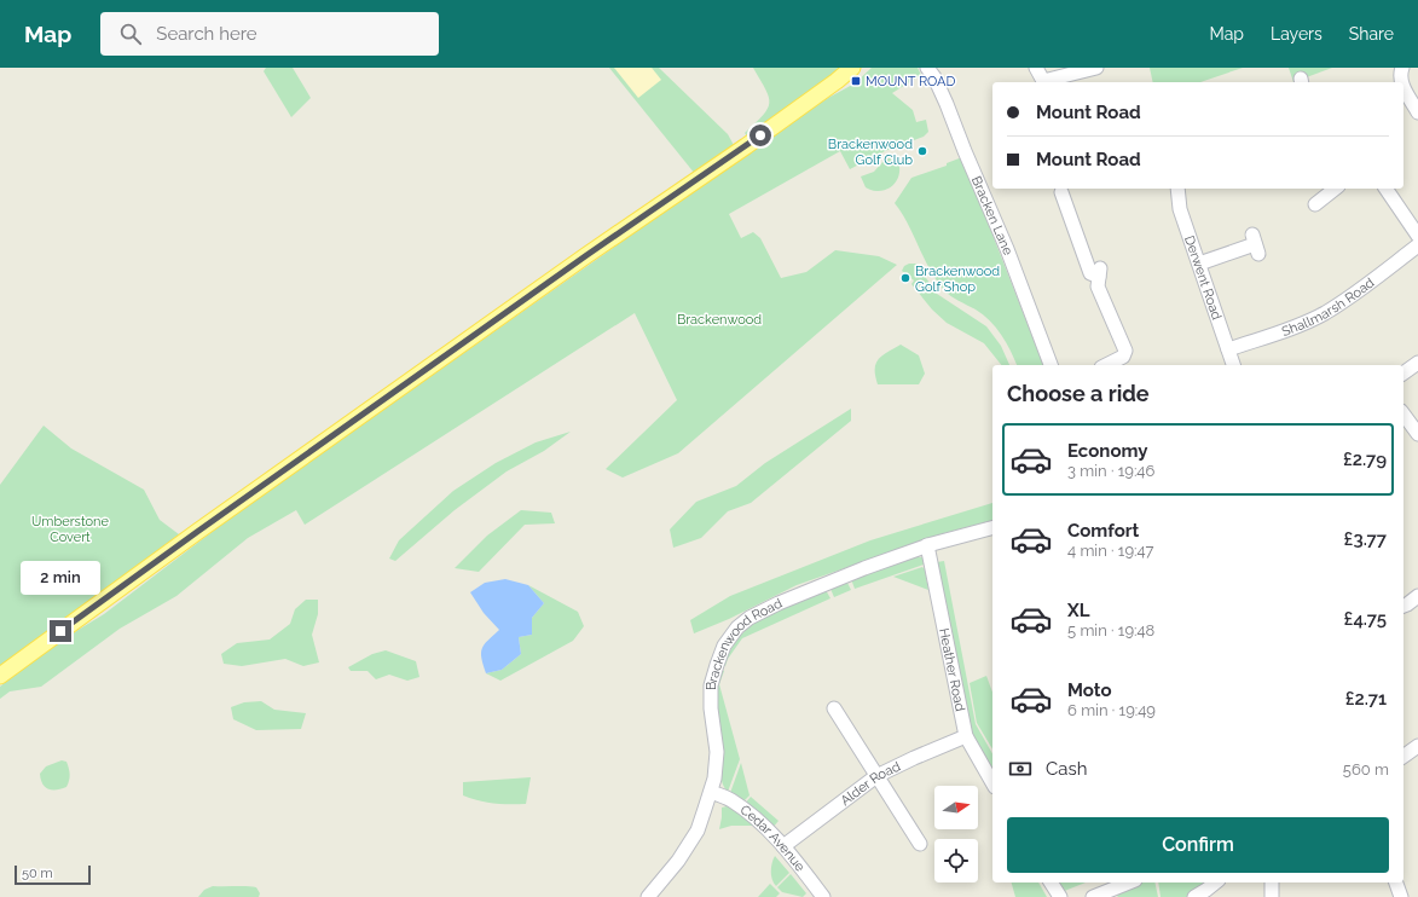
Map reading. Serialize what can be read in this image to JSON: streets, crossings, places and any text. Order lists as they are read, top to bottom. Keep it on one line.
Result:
{"streets":{"street":["Bracken Lane","Derwent Road","Shallmarsh Road","Brackenwood Road","Heather Road","Alder Road","Cedar Avenue"]},"crossings":[["Derwent Road","Shallmarsh Road"],["Brackenwood Road","Heather Road"],["Brackenwood Road","Cedar Avenue"],["Heather Road","Alder Road"],["Alder Road","Cedar Avenue"]],"parks":["Brackenwood","Umberstone Covert"],"places":{"transit":["MOUNT ROAD"],"other":["Brackenwood Golf Club","Brackenwood Golf Shop"]},"scale_bar":"50 m","north":"right","page":{"header":"Map","search":"Search here","nav":["Map","Layers","Share"],"banner":["Mount Road","Mount Road"],"heading":"Choose a ride","list":[{"name":"Economy","note":"3 min · 19:46","value":"£2.79"},{"name":"Comfort","note":"4 min · 19:47","value":"£3.77"},{"name":"XL","note":"5 min · 19:48","value":"£4.75"},{"name":"Moto","note":"6 min · 19:49","value":"£2.71"}],"bubble":"2 min","pay":["Cash","560 m"],"buttons":"Confirm","scale":"50 m"}}
